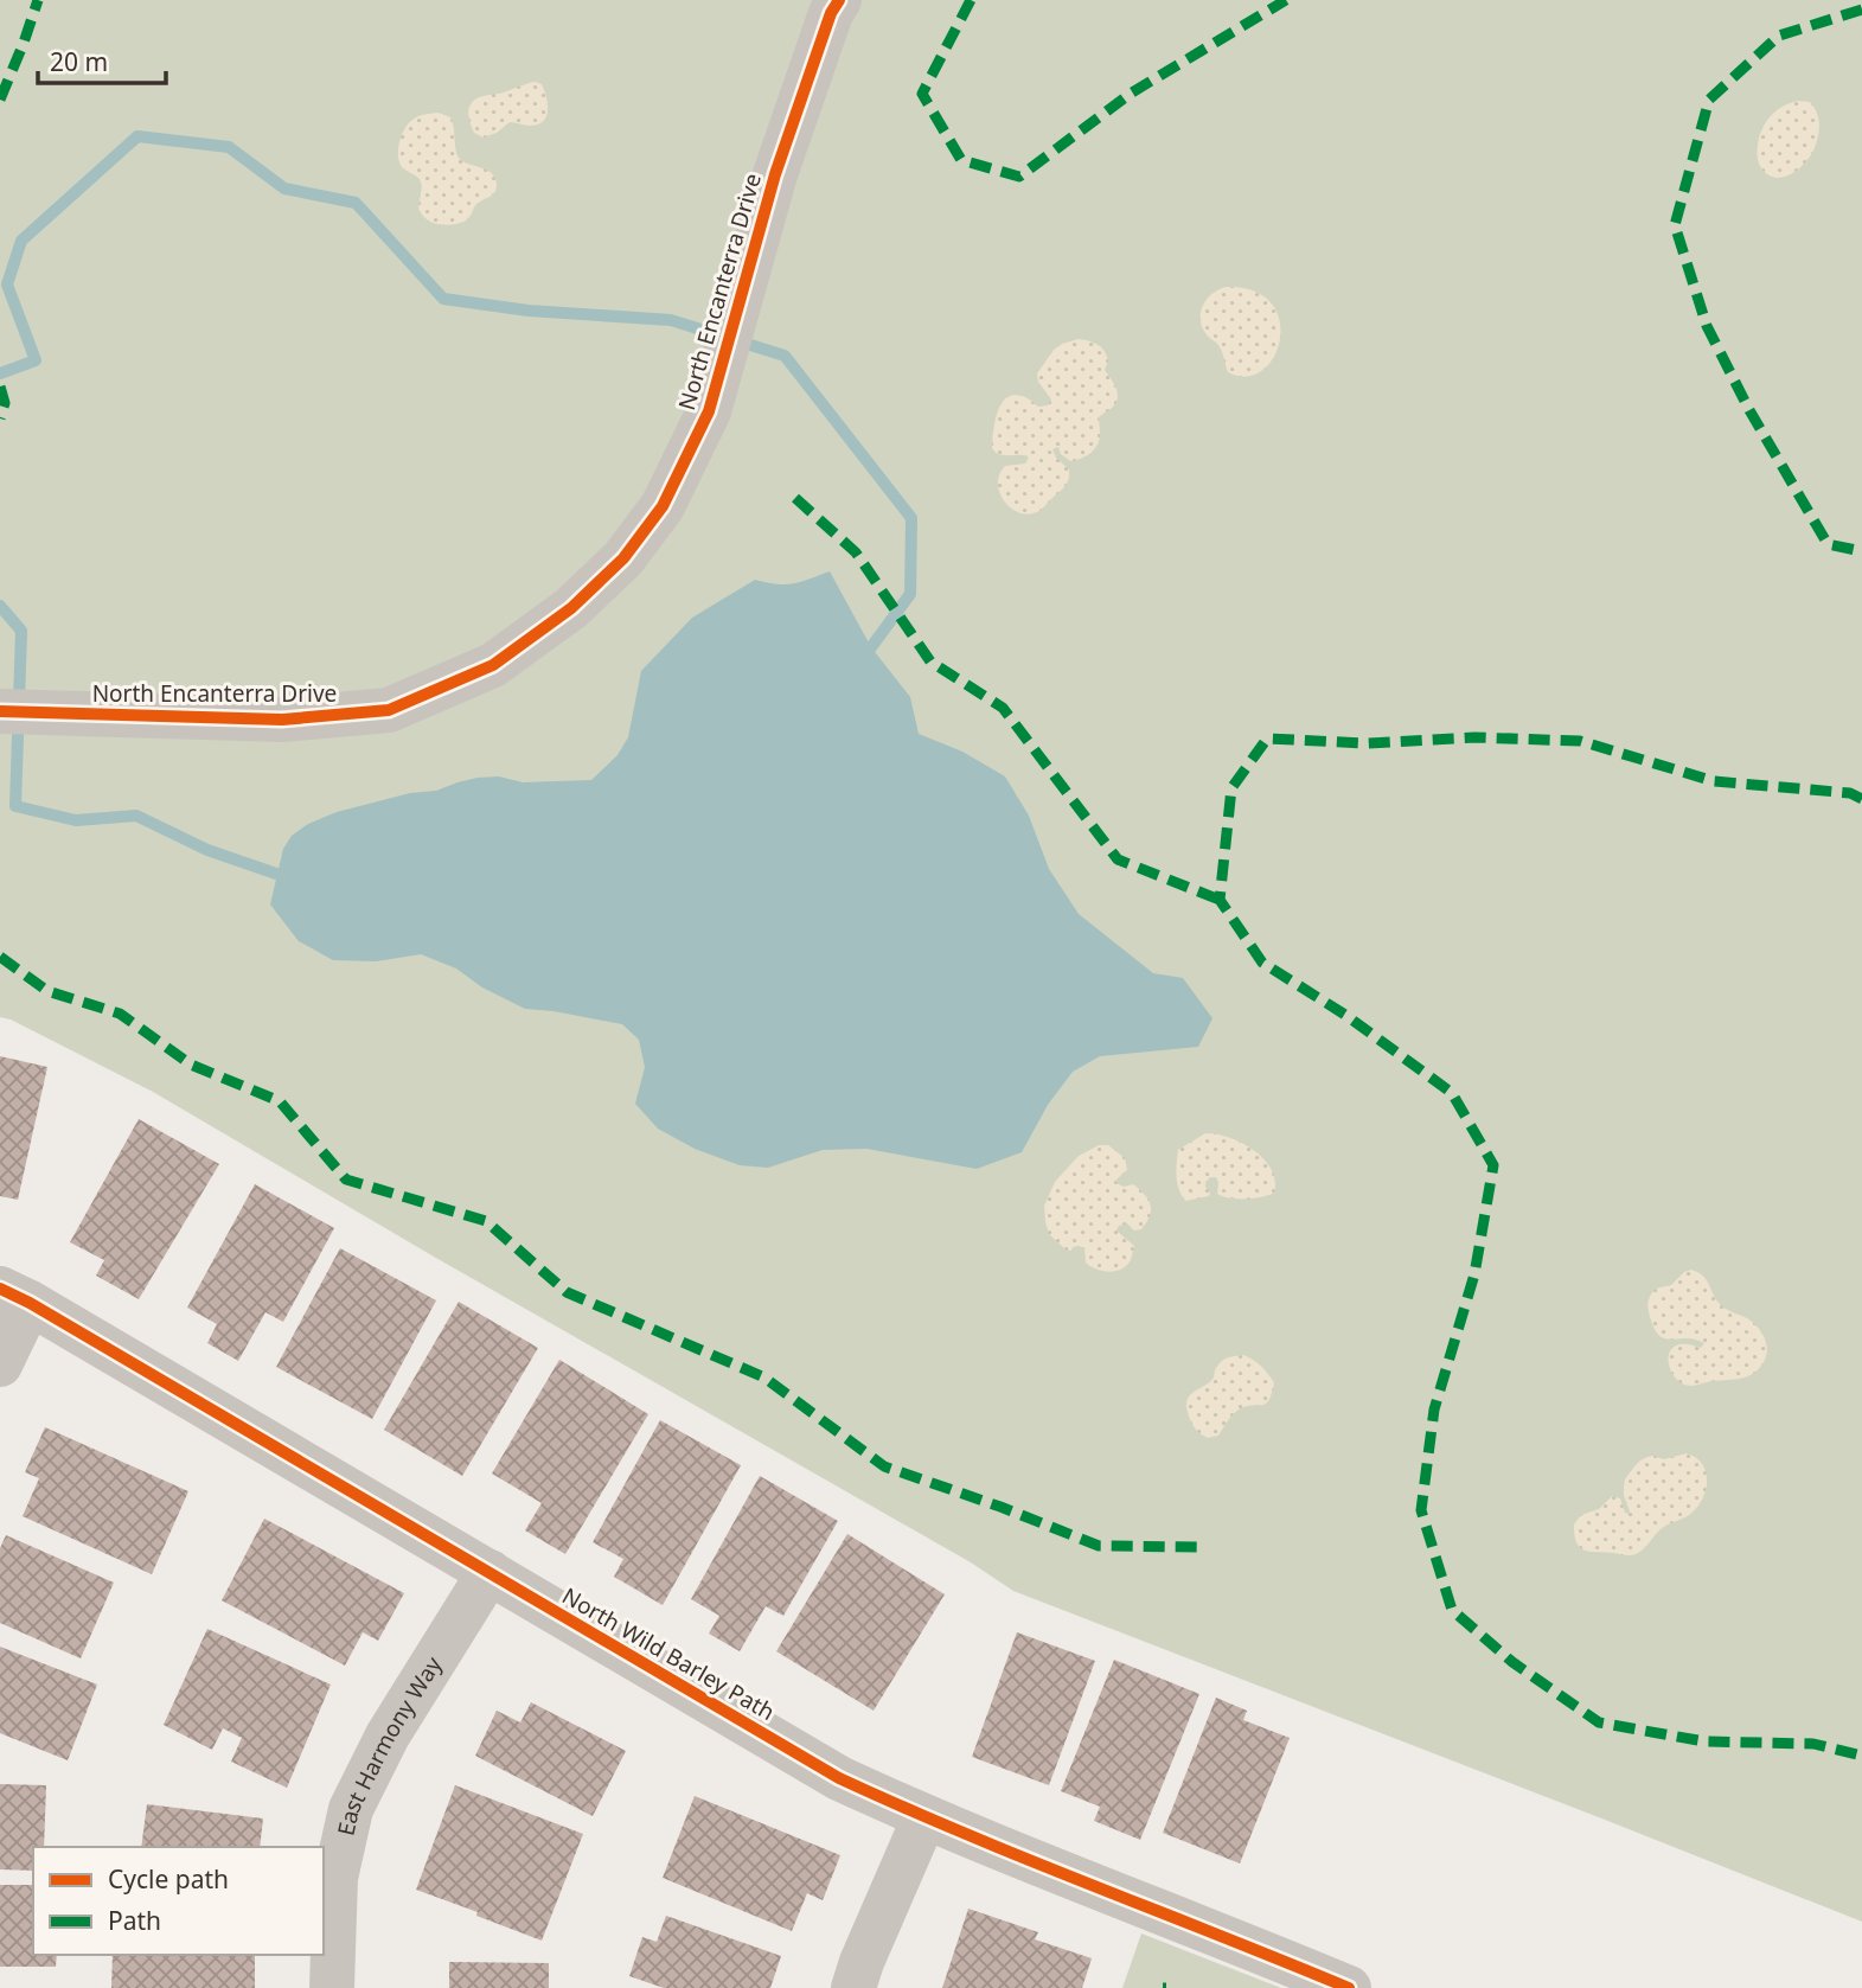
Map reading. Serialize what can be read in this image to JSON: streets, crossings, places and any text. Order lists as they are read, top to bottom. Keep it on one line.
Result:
{"streets":{"street":["North Encanterra Drive","North Wild Barley Path","East Harmony Way"]},"crossings":[["North Wild Barley Path","East Harmony Way"]],"legend":["Cycle path","Path"],"scale_bar":"20 m"}
